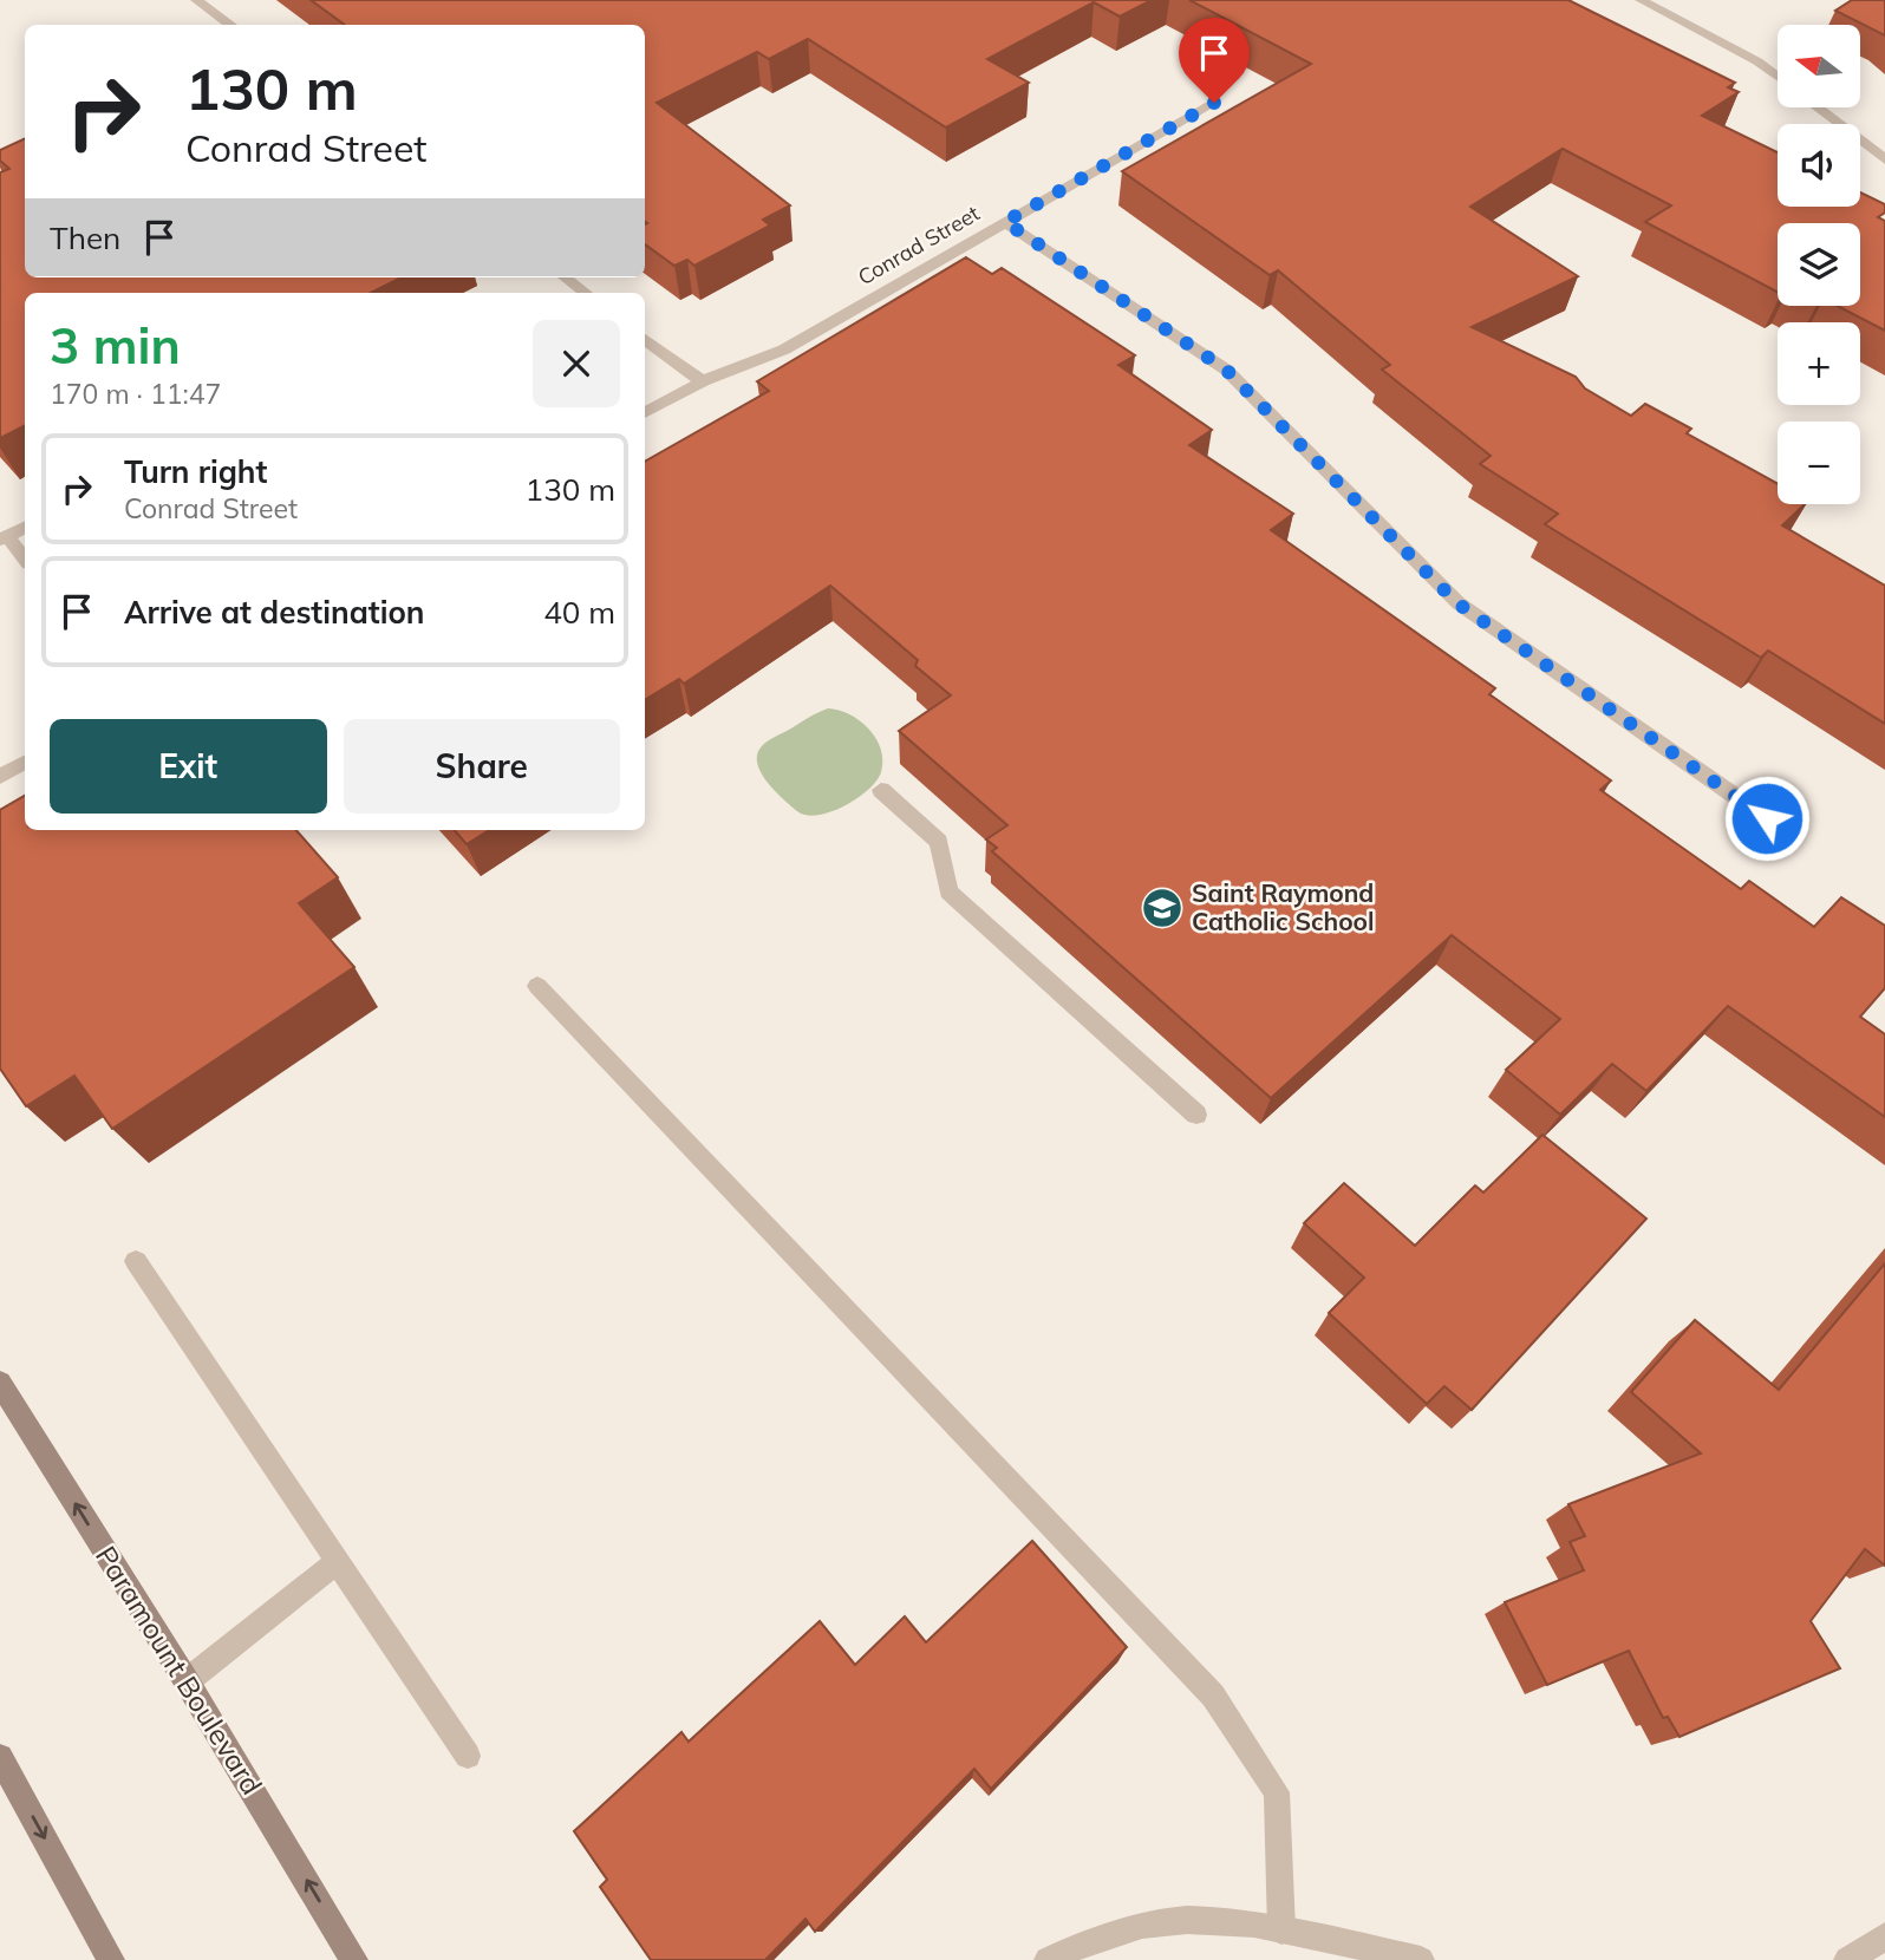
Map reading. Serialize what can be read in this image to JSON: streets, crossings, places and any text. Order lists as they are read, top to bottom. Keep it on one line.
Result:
{"streets":{"main road":["Paramount Boulevard"],"street":["Conrad Street"]},"one_way":["Paramount Boulevard"],"places":{"school or university":["Saint Raymond Catholic School"]},"north":"left","page":{"map_buttons":["+","−"],"turn":["130 m","Conrad Street"],"then":"Then","heading":["3 min","170 m · 11:47"],"list":[{"name":"Turn right","note":"Conrad Street","value":"130 m"},{"name":"Arrive at destination","value":"40 m"}],"buttons":["Exit","Share"]}}
